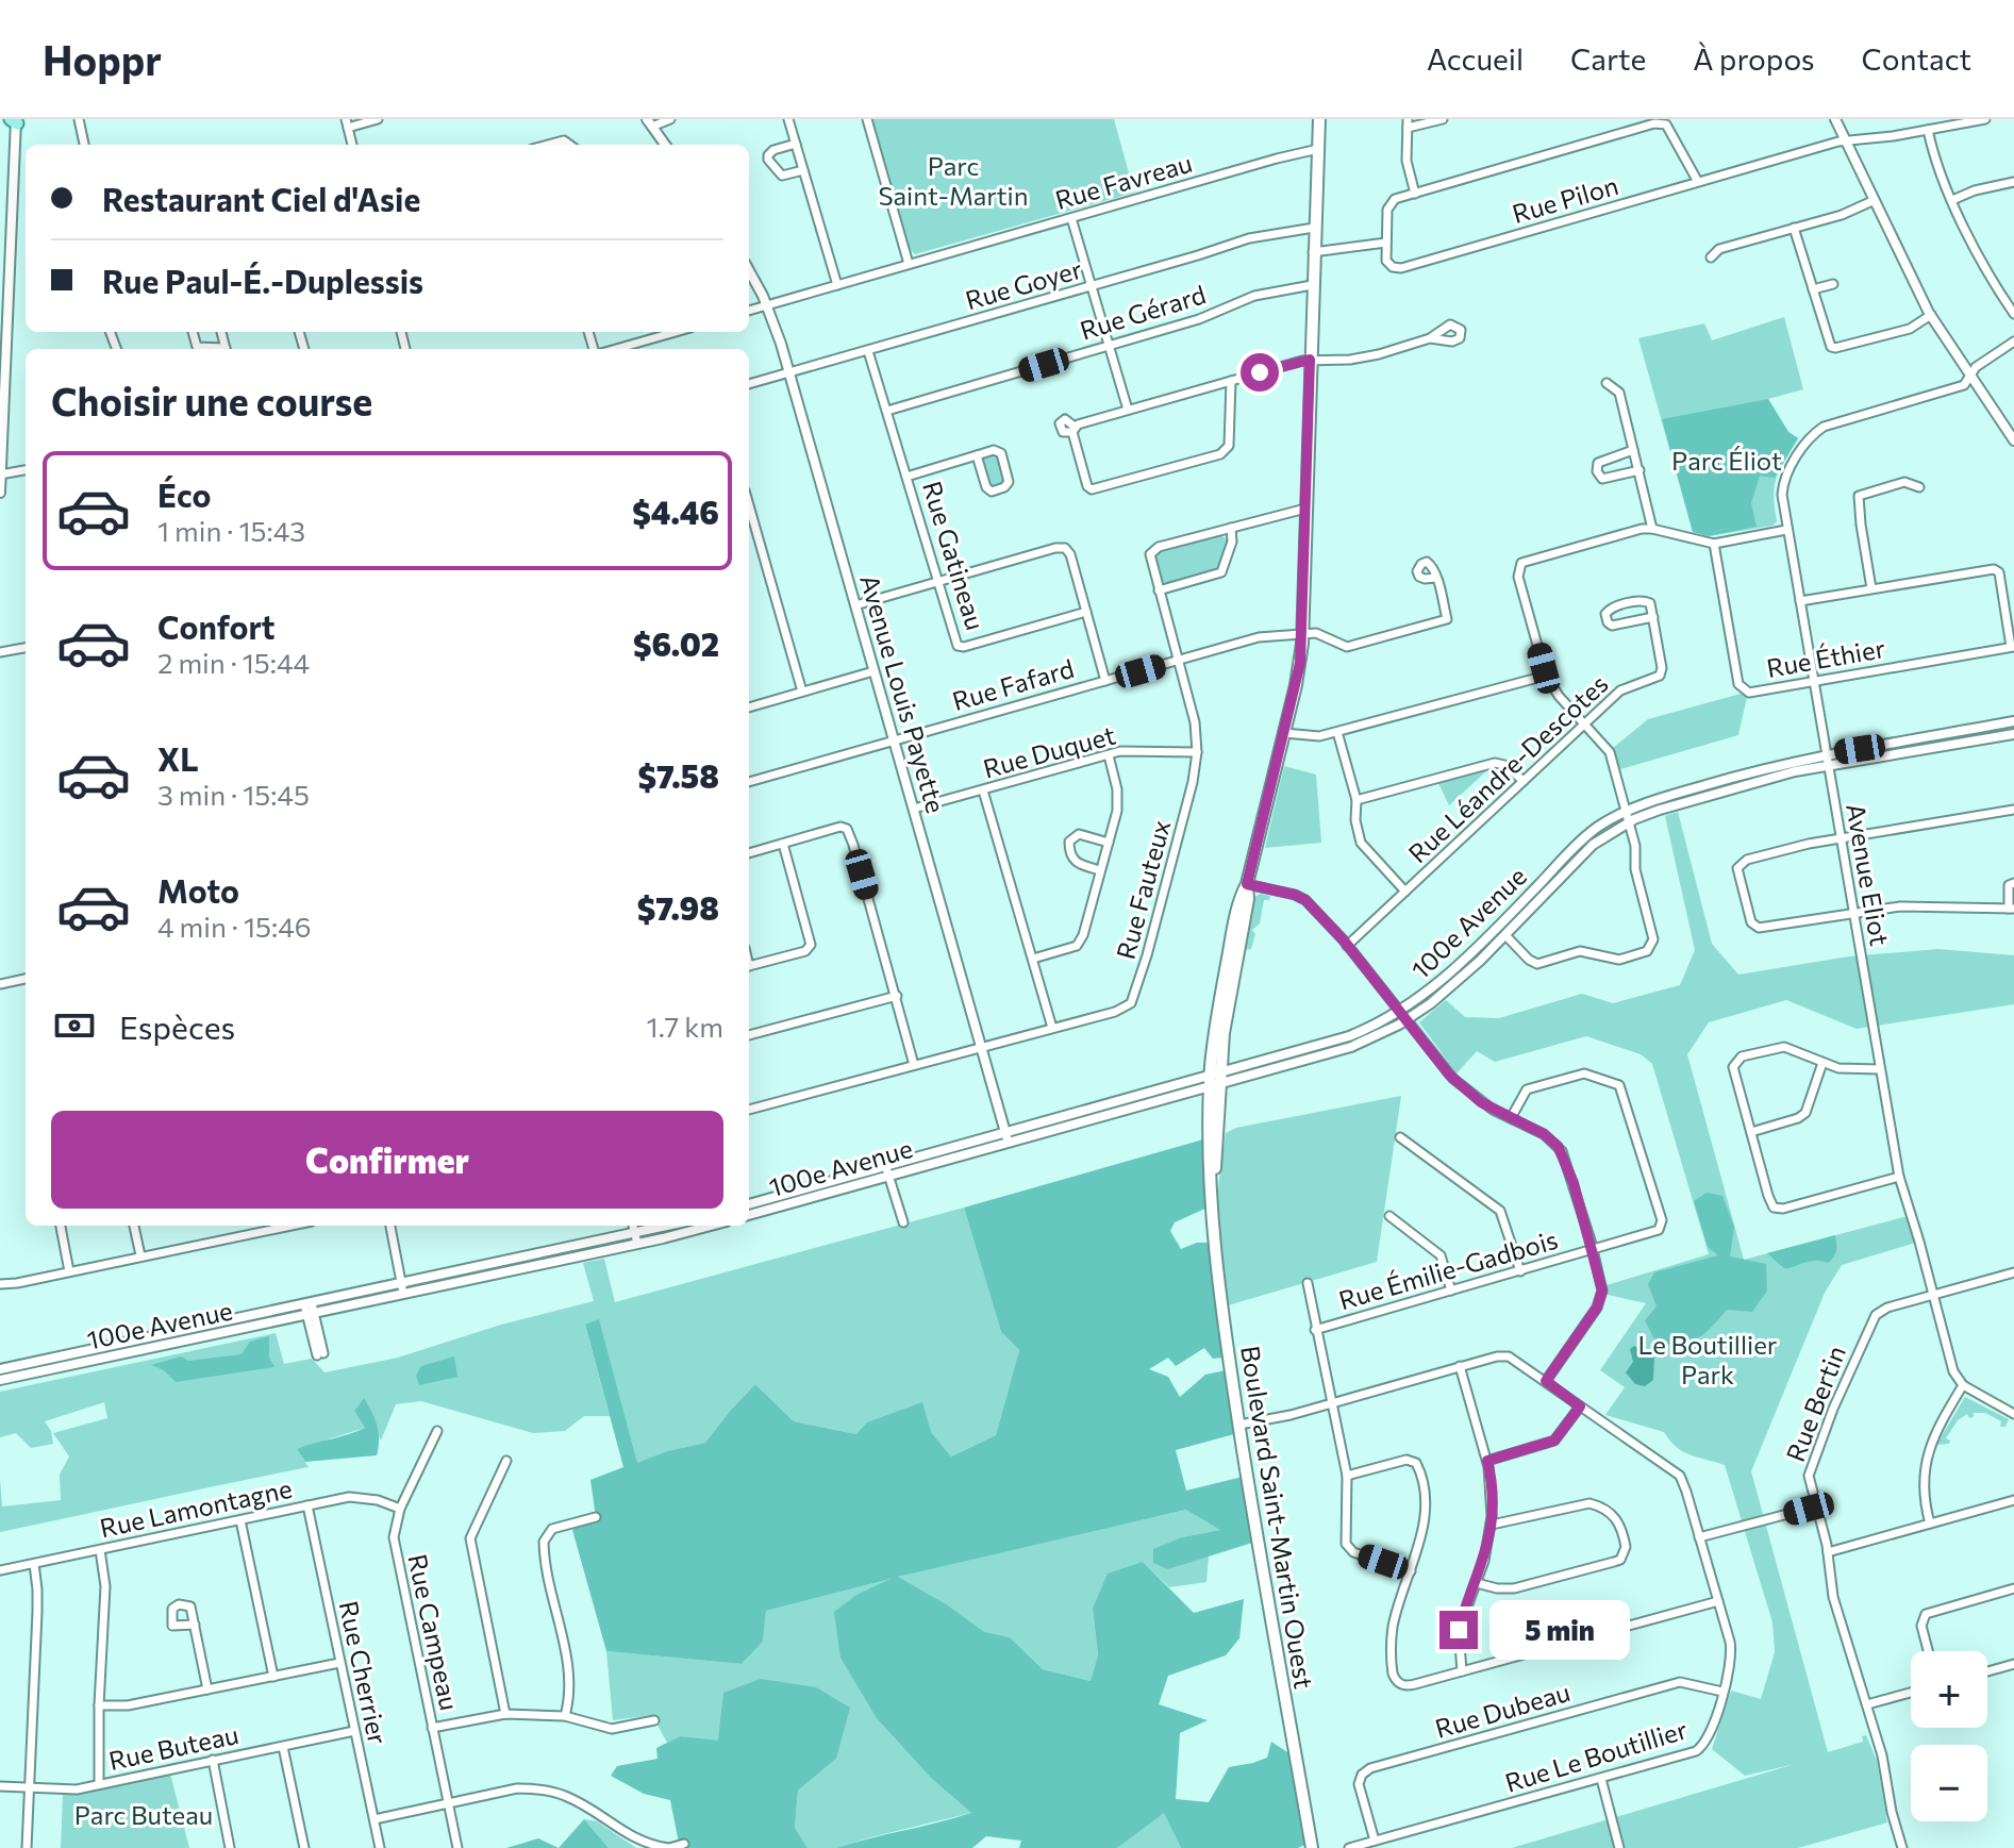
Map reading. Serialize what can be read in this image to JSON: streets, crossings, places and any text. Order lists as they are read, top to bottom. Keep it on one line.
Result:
{"streets":{"main road":["Boulevard Saint-Martin Ouest"],"street":["Rue Favreau","Rue Pilon","Rue Goyer","Rue Gérard","Rue Gatineau","Rue Éthier","Rue Fafard","Avenue Louis Payette","Rue Duquet","Rue Léandre-Descotes","Avenue Eliot","Rue Fauteux","100e Avenue","Rue Émilie-Gadbois","Rue Bertin","Rue Lamontagne","Rue Campeau","Rue Cherrier","Rue Dubeau","Rue Buteau","Rue Le Boutillier"]},"crossings":[["Rue Favreau","Avenue Louis Payette"],["Rue Favreau","Boulevard Saint-Martin Ouest"],["Rue Goyer","Rue Gatineau"],["Rue Goyer","Avenue Louis Payette"],["Rue Goyer","Boulevard Saint-Martin Ouest"],["Rue Gérard","Rue Gatineau"],["Rue Gérard","Boulevard Saint-Martin Ouest"],["Rue Éthier","Avenue Eliot"],["Rue Fafard","Avenue Louis Payette"],["Rue Fafard","Rue Fauteux"],["Rue Fafard","Boulevard Saint-Martin Ouest"],["Avenue Louis Payette","Rue Duquet"],["Avenue Louis Payette","Rue Fauteux"],["Avenue Louis Payette","100e Avenue"],["Rue Duquet","Rue Fauteux"],["Avenue Eliot","100e Avenue"],["Avenue Eliot","Rue Bertin"],["Rue Fauteux","Boulevard Saint-Martin Ouest"],["100e Avenue","Boulevard Saint-Martin Ouest"],["Rue Lamontagne","Rue Campeau"],["Rue Lamontagne","Rue Cherrier"],["Boulevard Saint-Martin Ouest","Rue Le Boutillier"],["Rue Cherrier","Rue Buteau"],["Rue Dubeau","Rue Le Boutillier"]],"parks":["Parc Saint-Martin","Parc Éliot","Le Boutillier Park","Parc Buteau"],"page":{"header":"Hoppr","nav":["Accueil","Carte","À propos","Contact"],"banner":["Restaurant Ciel d'Asie","Rue Paul-É.-Duplessis"],"heading":"Choisir une course","list":[{"name":"Éco","note":"1 min · 15:43","value":"$4.46"},{"name":"Confort","note":"2 min · 15:44","value":"$6.02"},{"name":"XL","note":"3 min · 15:45","value":"$7.58"},{"name":"Moto","note":"4 min · 15:46","value":"$7.98"}],"pay":["Espèces","1.7 km"],"buttons":"Confirmer","bubble":"5 min","map_buttons":["+","−"]}}
